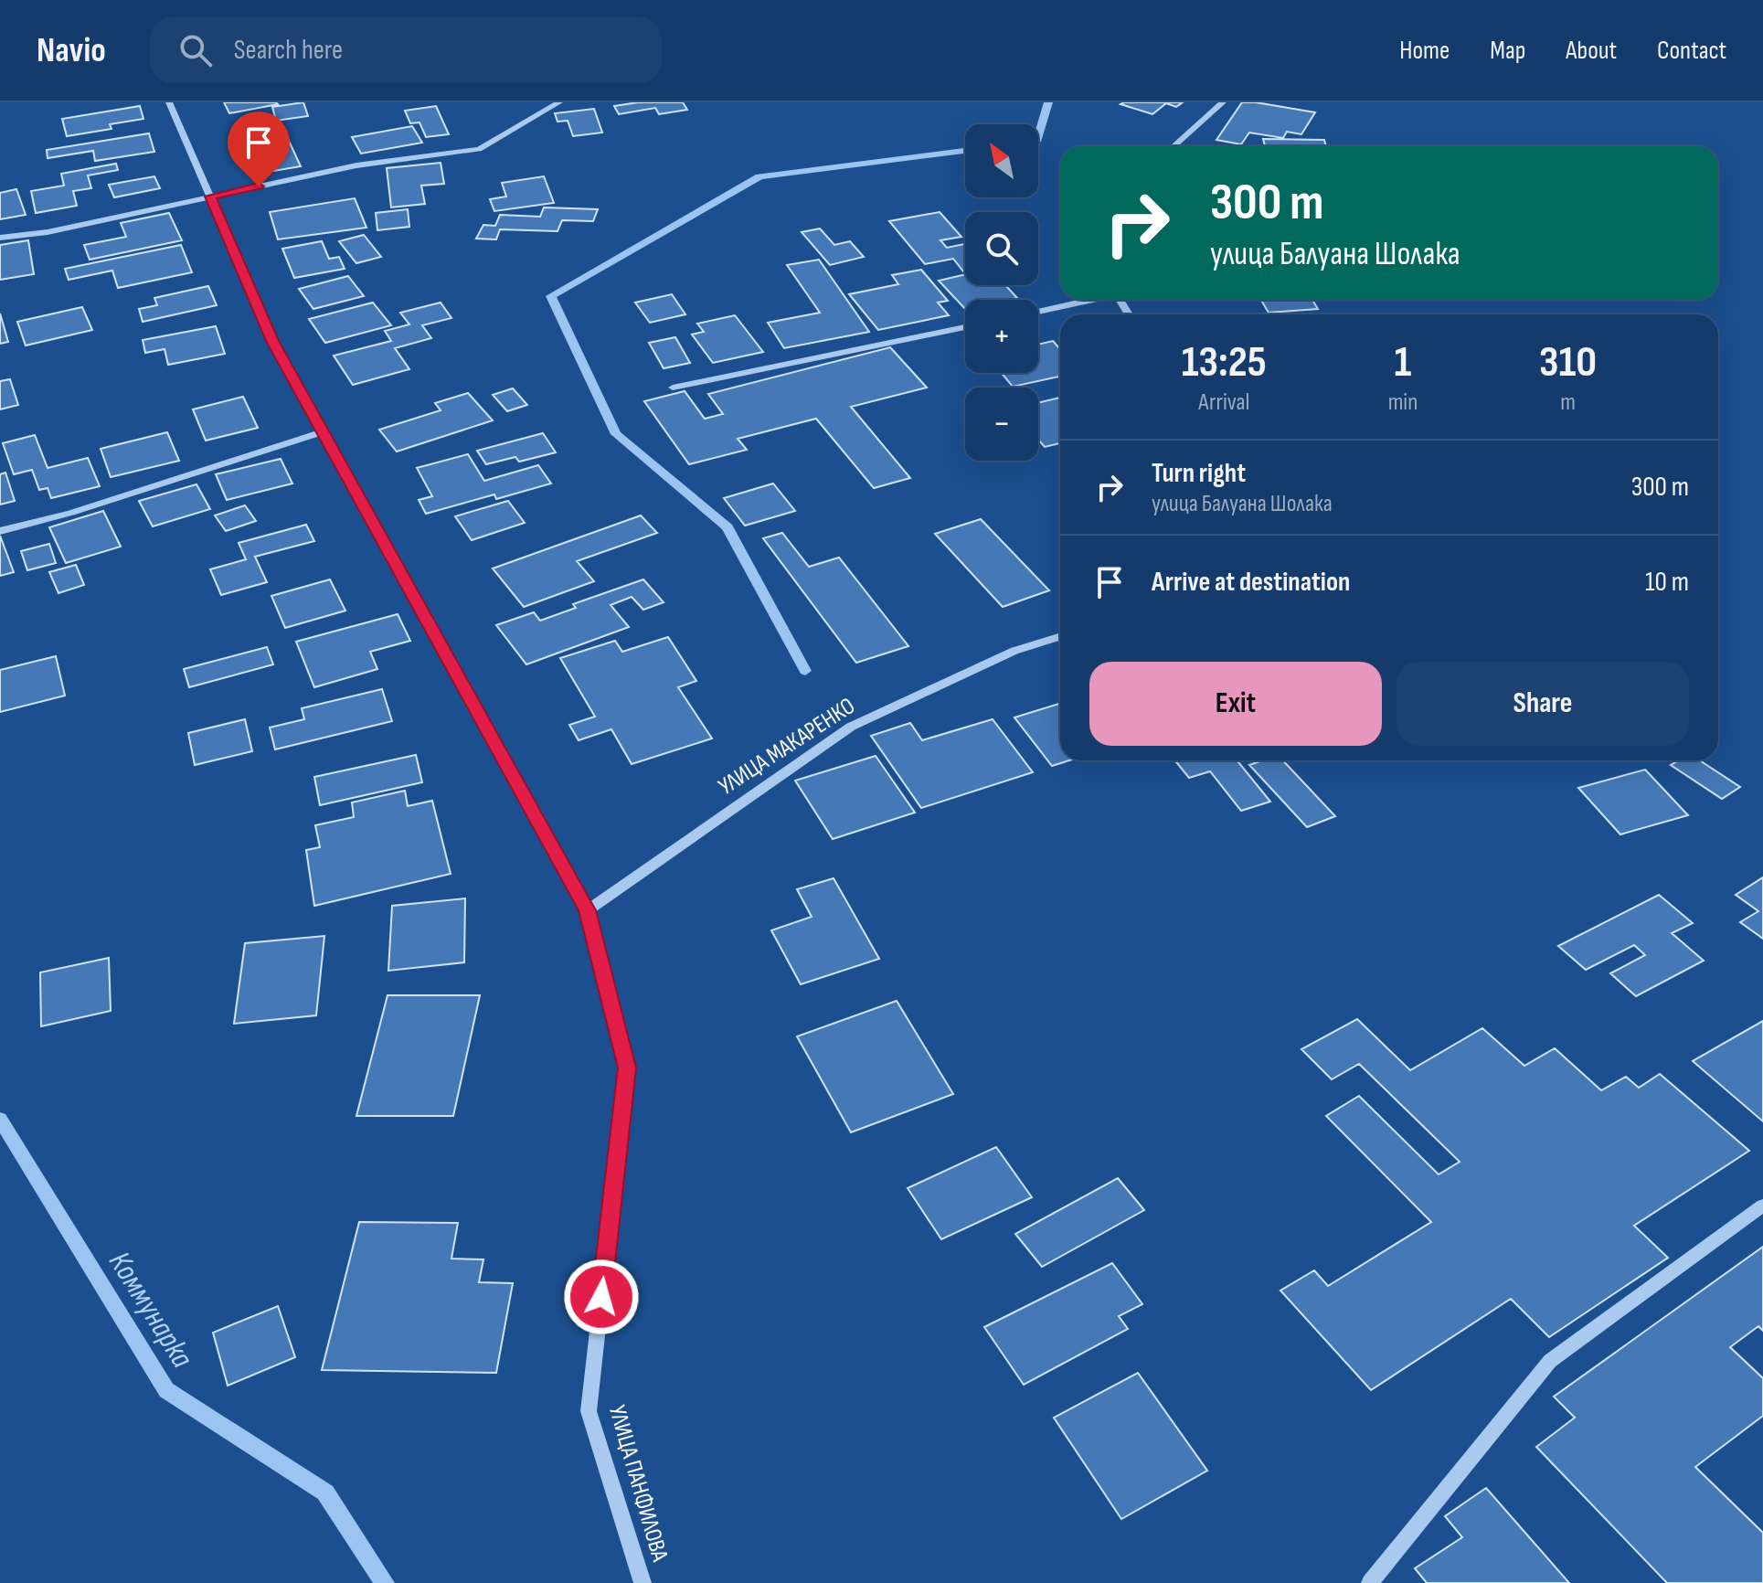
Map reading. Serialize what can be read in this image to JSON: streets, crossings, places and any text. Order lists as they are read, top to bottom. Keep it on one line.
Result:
{"streets":{"street":["УЛИЦА МАКАРЕНКО","УЛИЦА ПАНФИЛОВА"]},"crossings":[["УЛИЦА МАКАРЕНКО","УЛИЦА ПАНФИЛОВА"]],"water":["Коммунарка"],"north":"top left","page":{"header":"Navio","search":"Search here","nav":["Home","Map","About","Contact"],"map_buttons":["+","−"],"turn":["300 m","улица Балуана Шолака"],"eta":["13:25","Arrival","1","min","310","m"],"list":[{"name":"Turn right","note":"улица Балуана Шолака","value":"300 m"},{"name":"Arrive at destination","value":"10 m"}],"buttons":["Exit","Share"]}}
